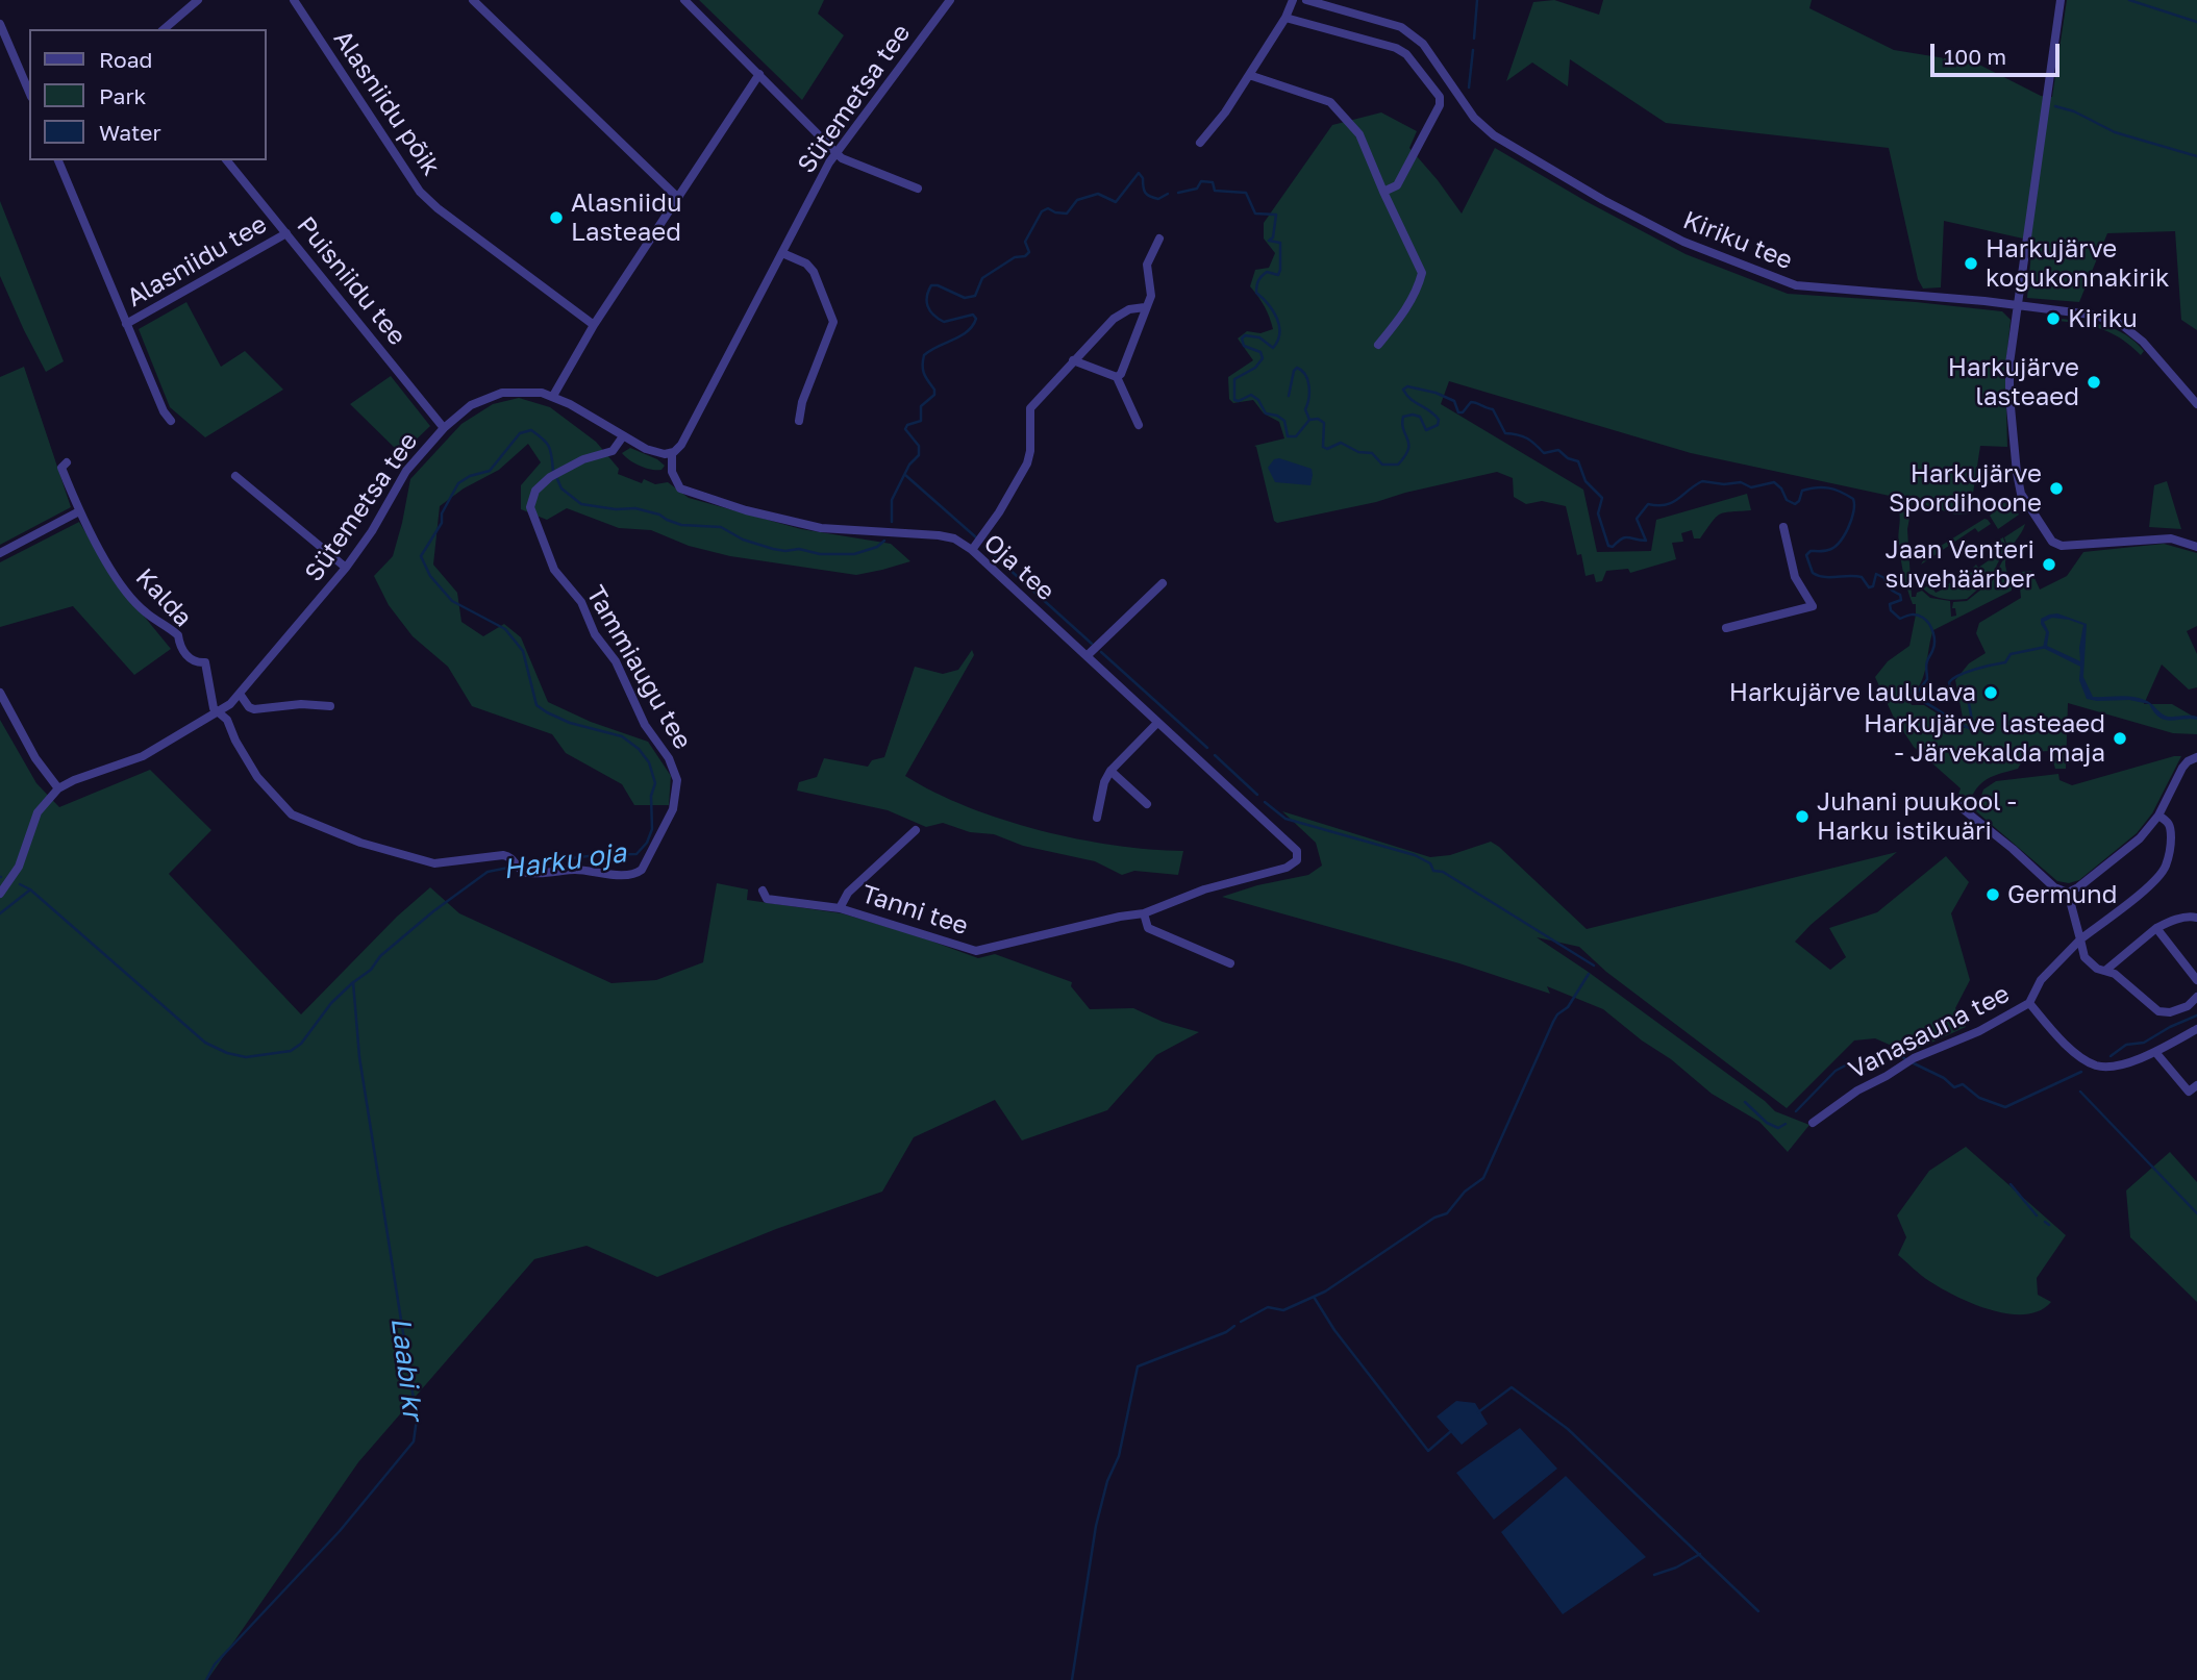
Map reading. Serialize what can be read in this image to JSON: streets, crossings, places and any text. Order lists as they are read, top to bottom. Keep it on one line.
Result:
{"streets":{"street":["Sütemetsa tee","Alasniidu põik","Kiriku tee","Alasniidu tee","Puisniidu tee","Oja tee","Kalda","Tammiaugu tee","Tanni tee","Vanasauna tee"]},"crossings":[["Sütemetsa tee","Puisniidu tee"],["Sütemetsa tee","Oja tee"],["Sütemetsa tee","Kalda"],["Sütemetsa tee","Tammiaugu tee"],["Alasniidu tee","Puisniidu tee"],["Oja tee","Tanni tee"],["Kalda","Tammiaugu tee"]],"water":["Harku oja","Laabi kr"],"places":["Alasniidu Lasteaed","Harkujärve kogukonnakirik","Kiriku","Harkujärve lasteaed","Harkujärve Spordihoone","Jaan Venteri suvehäärber","Harkujärve laululava","Harkujärve lasteaed - Järvekalda maja","Juhani puukool - Harku istikuäri","Germund"],"legend":["Road","Park","Water"],"scale_bar":"100 m"}
